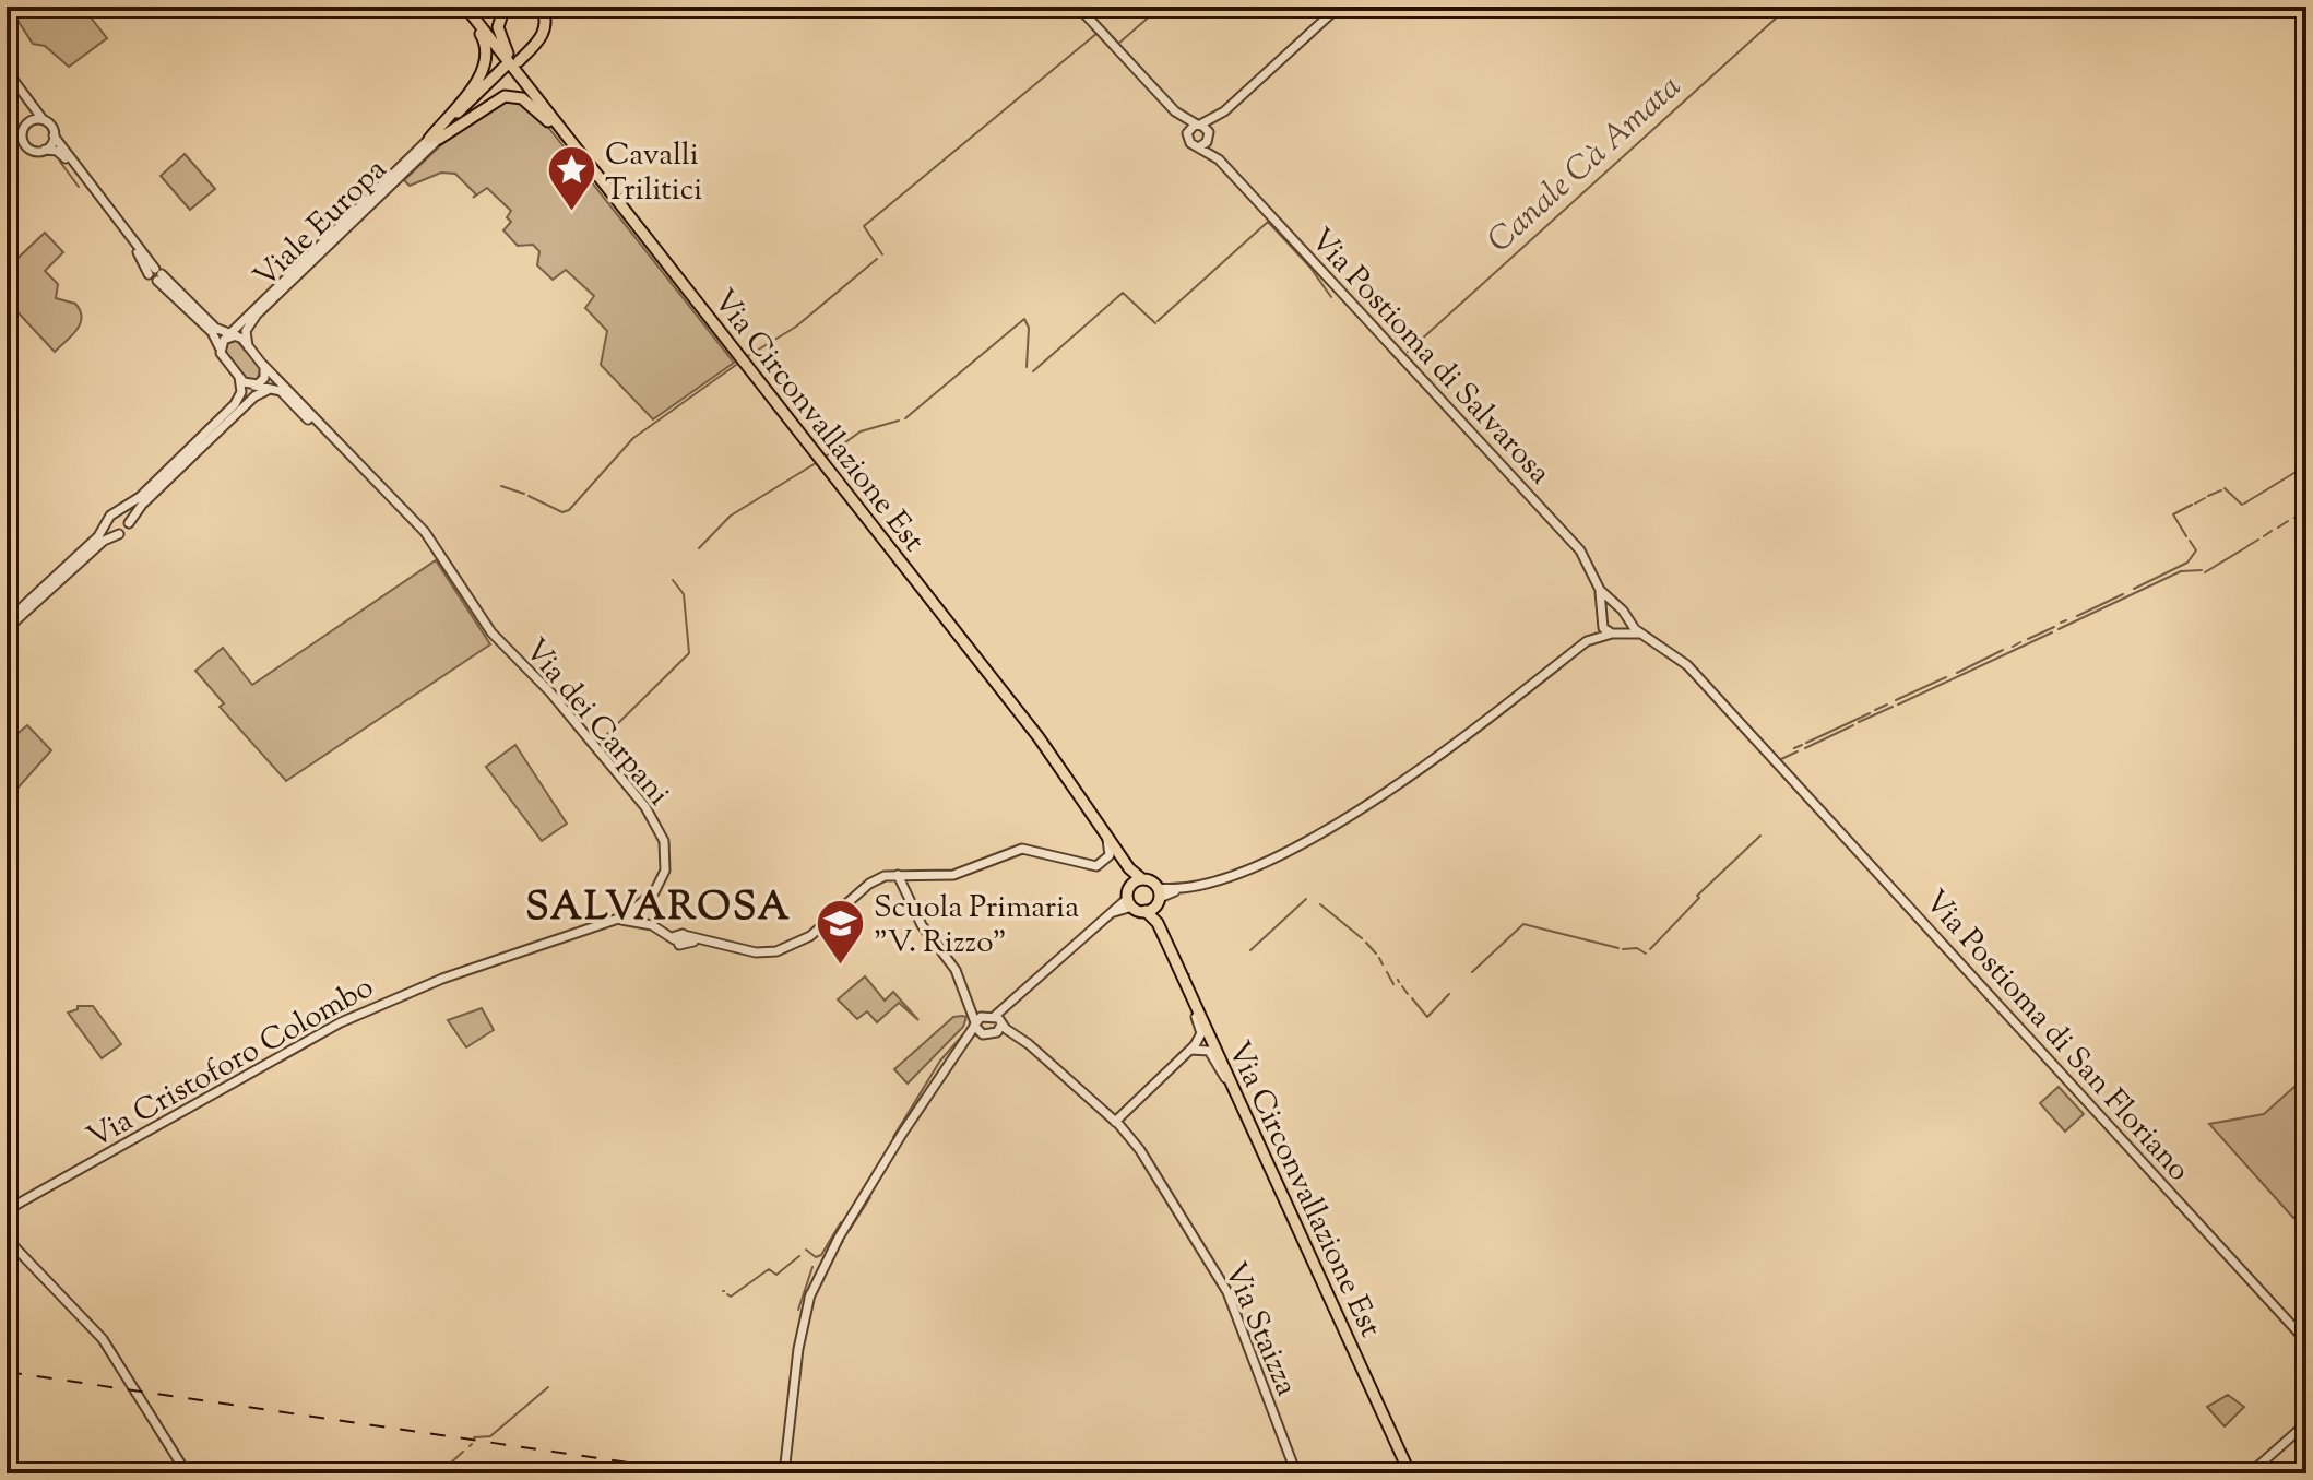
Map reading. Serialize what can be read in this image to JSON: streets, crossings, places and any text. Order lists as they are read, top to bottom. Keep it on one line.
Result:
{"streets":{"main road":["Via Circonvallazione Est"],"street":["Viale Europa","Via Postioma di Salvarosa","Via dei Carpani","Via Postioma di San Floriano","Via Cristoforo Colombo","Via Staizza"]},"crossings":[["Viale Europa","Via dei Carpani"],["Via Postioma di Salvarosa","Via Postioma di San Floriano"],["Via dei Carpani","Via Cristoforo Colombo"]],"districts":["SALVAROSA"],"water":["Canale Cà Amata"],"places":{"place":["Cavalli Trilitici"],"school or university":["Scuola Primaria \"V. Rizzo\""]}}
